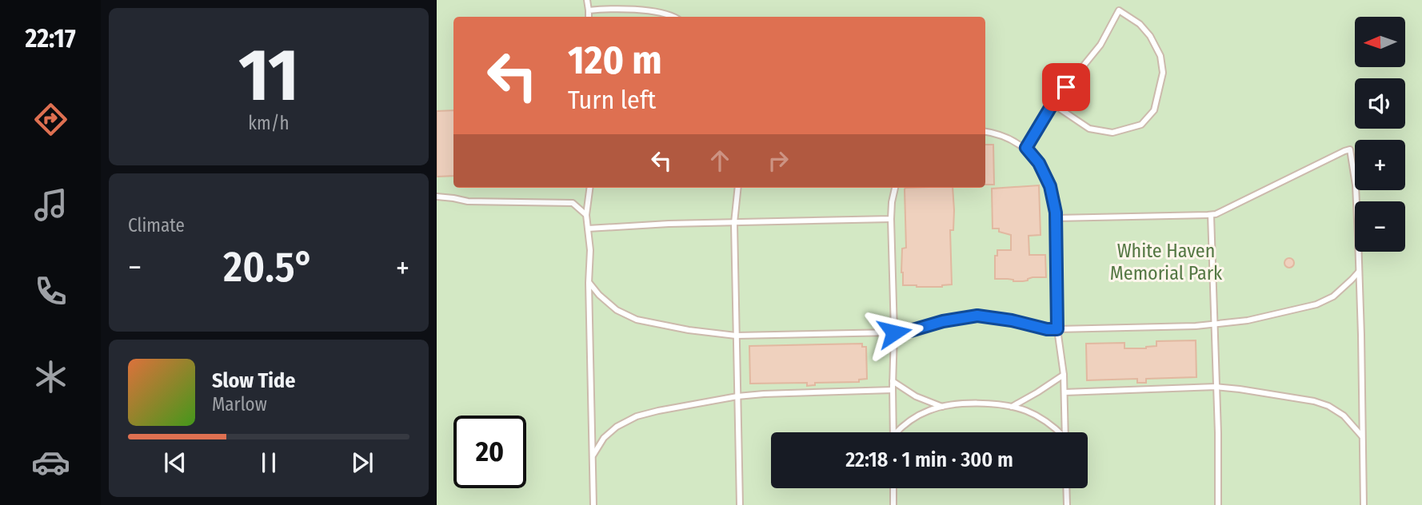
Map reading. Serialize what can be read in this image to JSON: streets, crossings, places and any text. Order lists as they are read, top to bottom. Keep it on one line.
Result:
{"parks":["White Haven Memorial Park"],"north":"left","page":{"tabs":"22:17","tile":[["11","km/h"],"Climate"],"map_buttons":["+","−"],"turn":["120 m","Turn left"],"heat":["−","20.5°","+"],"song":["Slow Tide","Marlow"],"limit":"20","trip":"22:18 · 1 min · 300 m"}}
